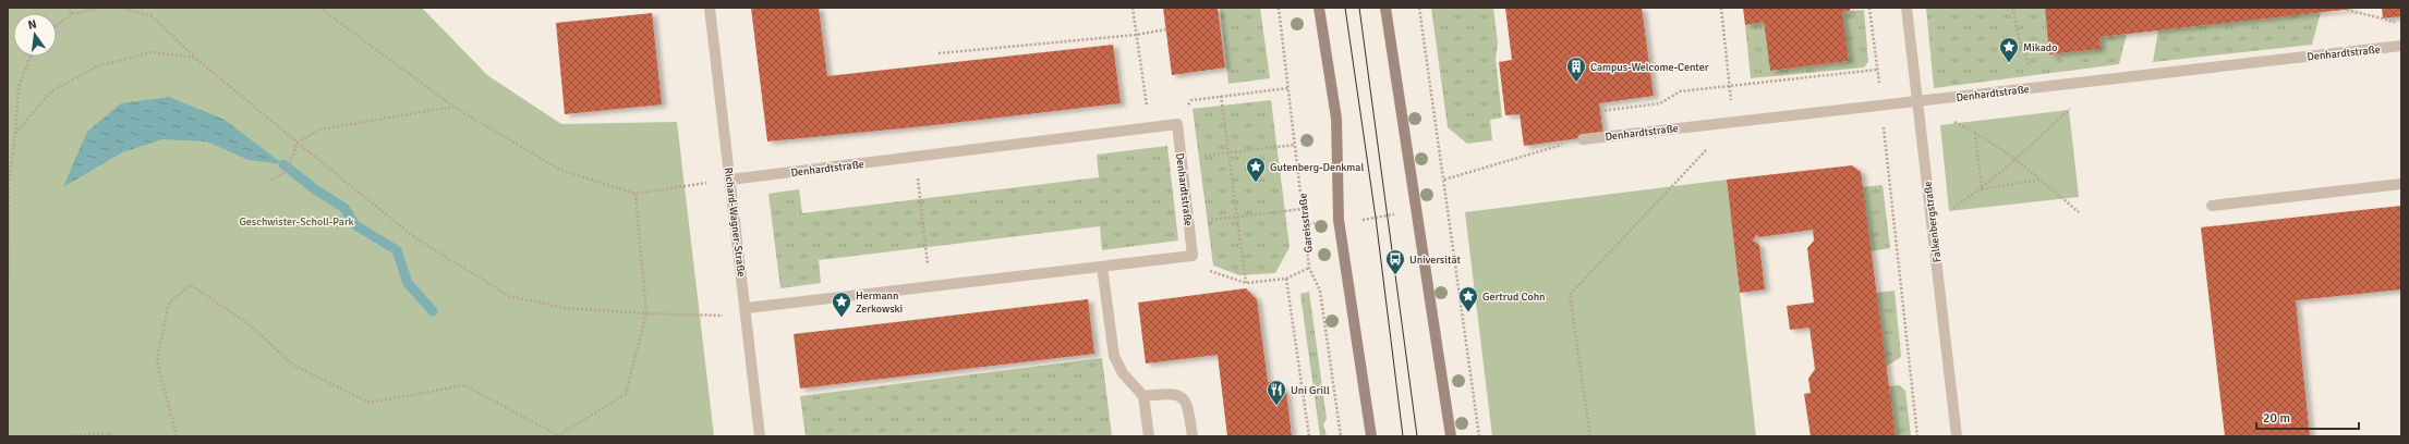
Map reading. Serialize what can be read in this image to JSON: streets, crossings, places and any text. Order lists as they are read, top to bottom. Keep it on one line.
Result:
{"streets":{"street":["Denhardtstraße","Richard-Wagner-Straße","Falkenbergstraße"],"path":["Gareisstraße"]},"crossings":[["Denhardtstraße","Richard-Wagner-Straße"],["Denhardtstraße","Falkenbergstraße"]],"parks":["Geschwister-Scholl-Park"],"places":{"place":["Mikado","Gutenberg-Denkmal","Gertrud Cohn","Hermann Zerkowski"],"building":["Campus-Welcome-Center"],"bus stop":["Universität"],"restaurant":["Uni Grill"]},"scale_bar":"20 m","north":"top"}
